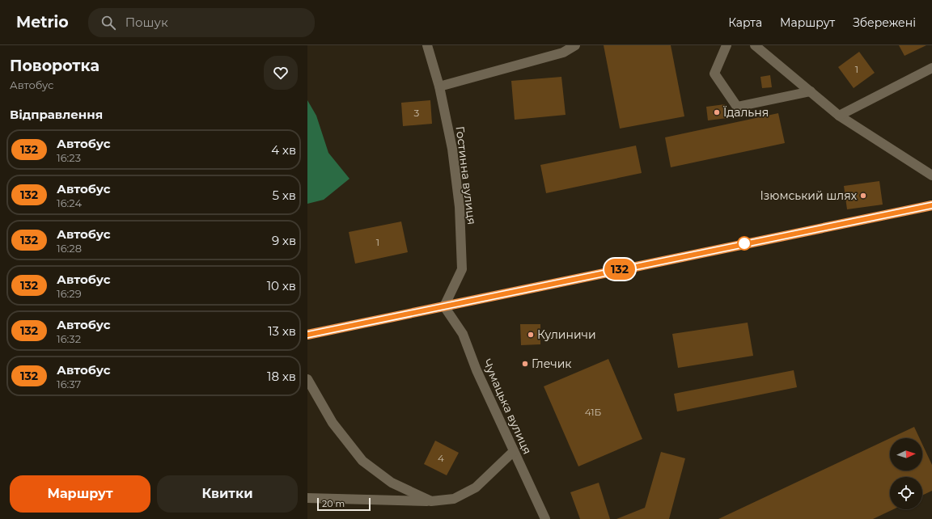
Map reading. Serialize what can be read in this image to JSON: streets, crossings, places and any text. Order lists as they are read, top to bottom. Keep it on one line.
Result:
{"streets":{"street":["Гостинна вулиця","Чумацька вулиця"]},"crossings":[["Гостинна вулиця","Чумацька вулиця"]],"places":["Їдальня","Ізюмський шлях","Кулиничи","Глечик"],"lines":["bus line 132"],"house_numbers":["1","3","1","41Б","4"],"scale_bar":"20 m","north":"right","page":{"header":"Metrio","search":"Пошук","nav":["Карта","Маршрут","Збережені"],"heading":[["Поворотка","Автобус"],"Відправлення"],"on_map":"132","list":[{"mark":"132","name":"Автобус","note":"16:23","value":"4 хв"},{"mark":"132","name":"Автобус","note":"16:24","value":"5 хв"},{"mark":"132","name":"Автобус","note":"16:28","value":"9 хв"},{"mark":"132","name":"Автобус","note":"16:29","value":"10 хв"},{"mark":"132","name":"Автобус","note":"16:32","value":"13 хв"},{"mark":"132","name":"Автобус","note":"16:37","value":"18 хв"}],"buttons":["Маршрут","Квитки"],"scale":"20 m"}}
